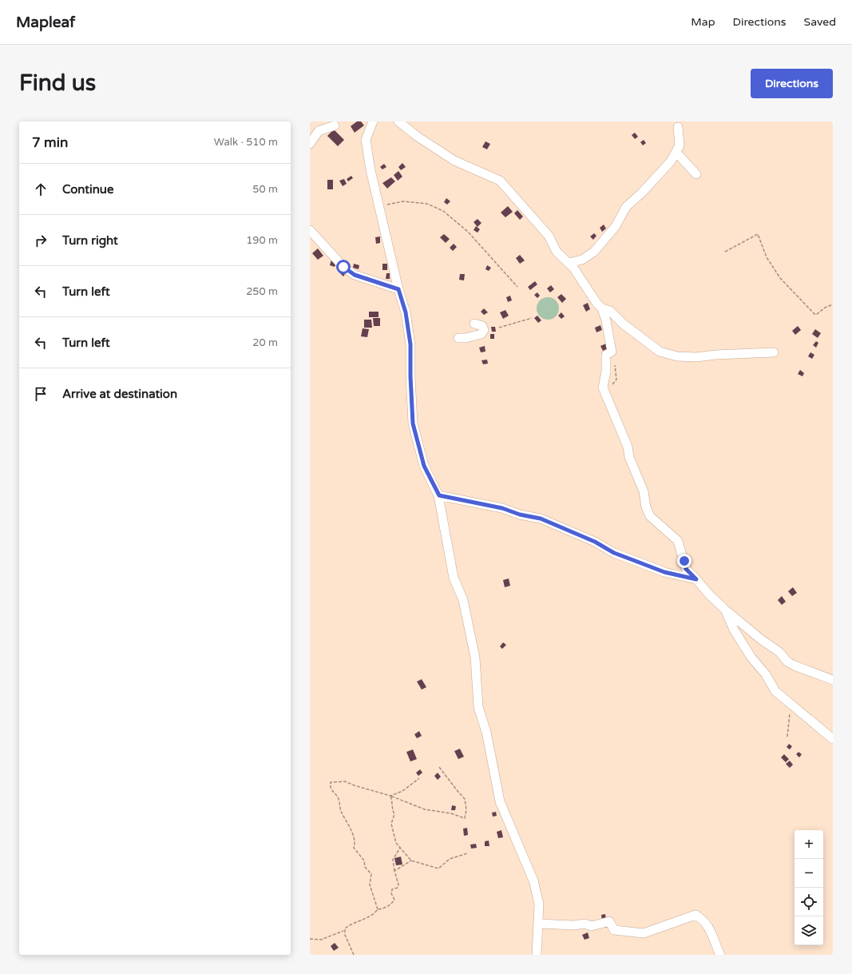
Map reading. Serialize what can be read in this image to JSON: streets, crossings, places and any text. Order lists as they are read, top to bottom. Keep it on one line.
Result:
{"page":{"header":"Mapleaf","nav":["Map","Directions","Saved"],"buttons":"Directions","title":"Find us","heading":["7 min","Walk · 510 m"],"list":[["Continue","50 m"],["Turn right","190 m"],["Turn left","250 m"],["Turn left","20 m"],"Arrive at destination"],"map_buttons":["+","−"]}}
